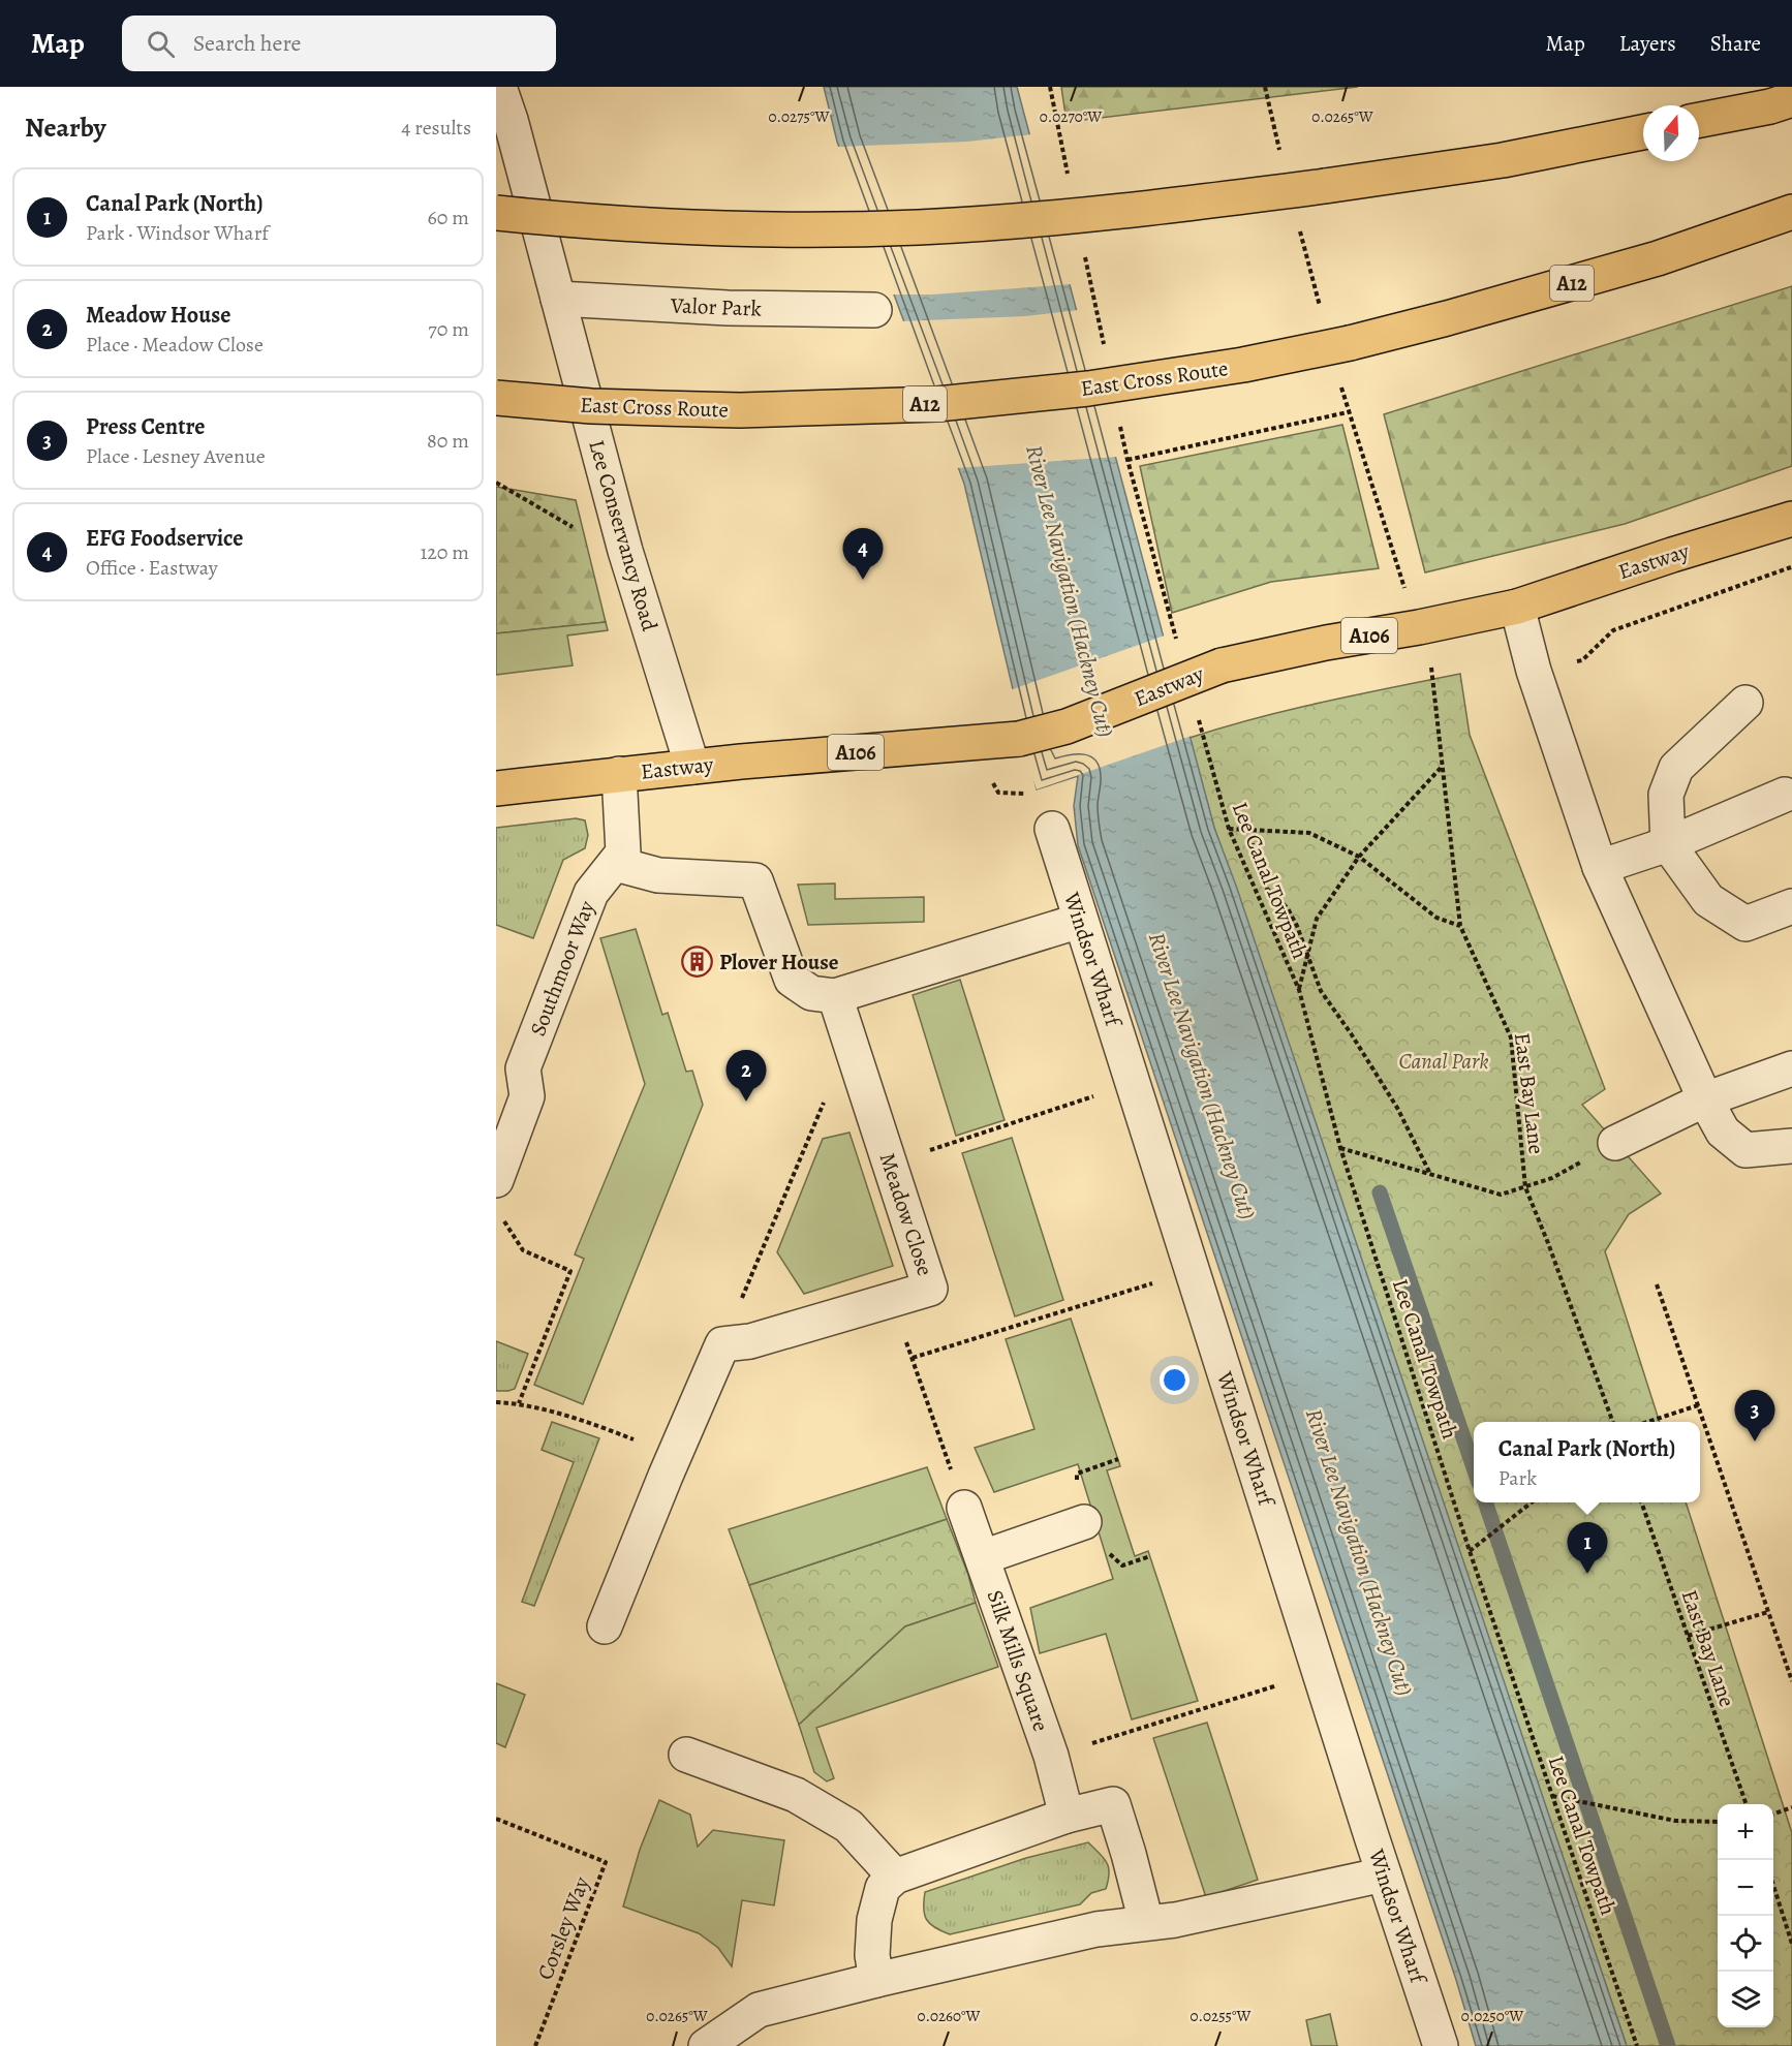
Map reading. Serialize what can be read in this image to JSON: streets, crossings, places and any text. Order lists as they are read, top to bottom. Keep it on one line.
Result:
{"streets":{"main road":["A12","East Cross Route","Eastway","A106"],"street":["Valor Park","Lee Conservancy Road","Windsor Wharf","Southmoor Way","Meadow Close","Silk Mills Square"],"path":["Lee Canal Towpath","East Bay Lane","Corsley Way"]},"crossings":[["Valor Park","Lee Conservancy Road"],["Lee Conservancy Road","Eastway"],["Eastway","Southmoor Way"]],"water":["River Lee Navigation (Hackney Cut)"],"parks":["Canal Park"],"places":{"building":["Plover House"]},"north":"top","page":{"header":"Map","search":"Search here","nav":["Map","Layers","Share"],"heading":["Nearby","4 results"],"list":[{"mark":"1","name":"Canal Park (North)","note":"Park · Windsor Wharf","value":"60 m"},{"mark":"2","name":"Meadow House","note":"Place · Meadow Close","value":"70 m"},{"mark":"3","name":"Press Centre","note":"Place · Lesney Avenue","value":"80 m"},{"mark":"4","name":"EFG Foodservice","note":"Office · Eastway","value":"120 m"}],"pins":["4","2","3","1"],"popup":["Canal Park (North)","Park"],"map_buttons":["+","−"]},"coordinates":["0.0275°W","0.0265°W","0.0270°W","0.0260°W","0.0255°W","0.0250°W"]}
